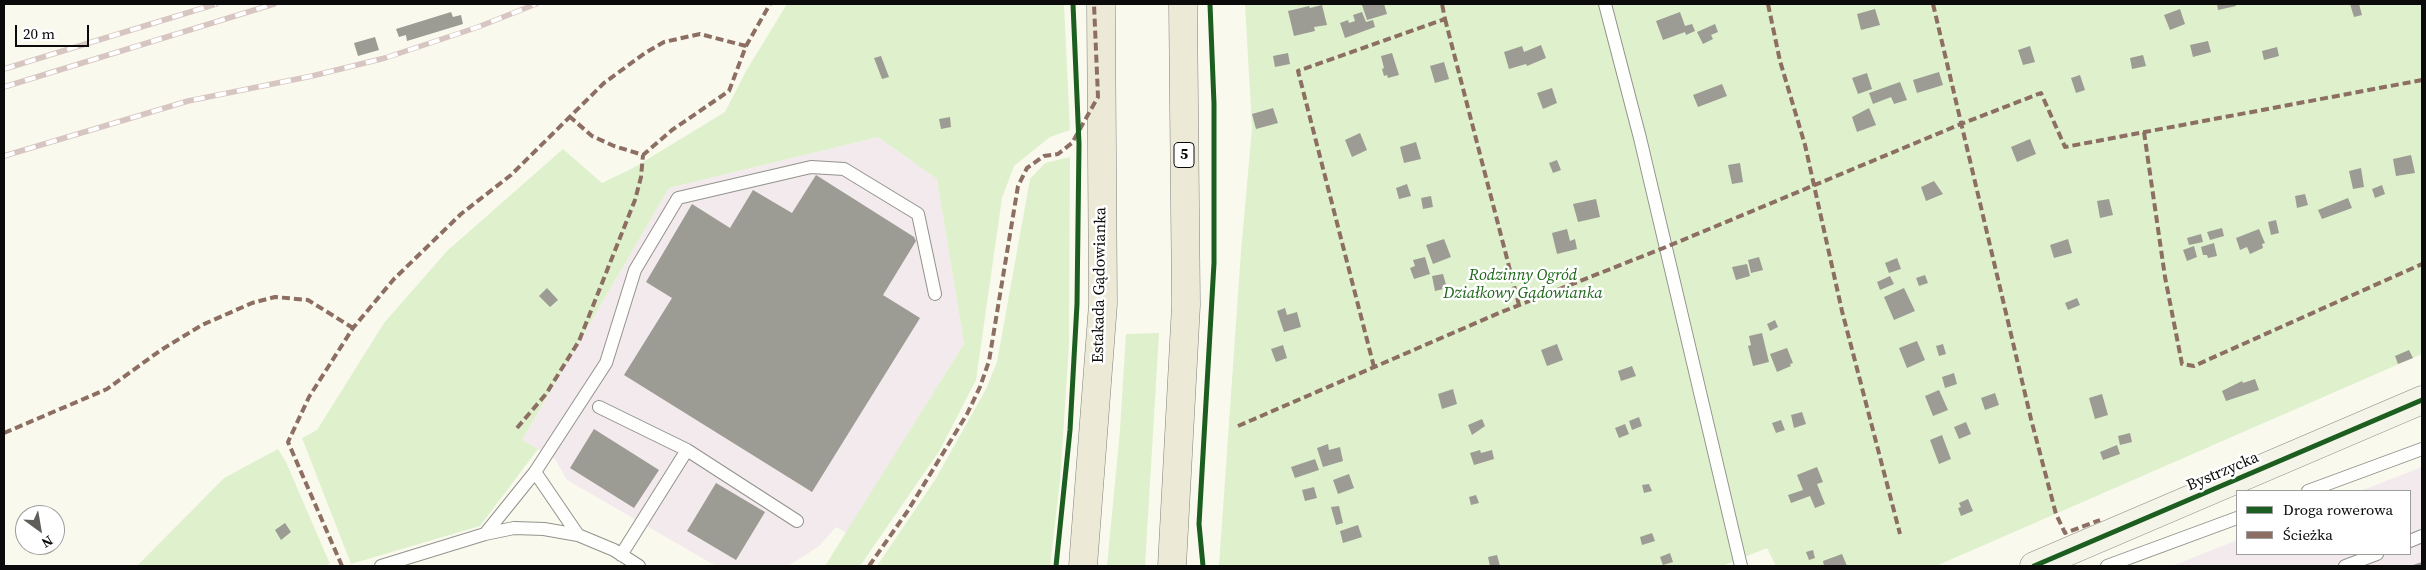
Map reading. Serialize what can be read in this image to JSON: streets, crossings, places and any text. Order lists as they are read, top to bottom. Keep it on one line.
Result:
{"streets":{"main road":["5","Estakada Gądowianka"],"street":["Bystrzycka"]},"parks":["Rodzinny Ogród Działkowy Gądowianka"],"legend":["Droga rowerowa","Ścieżka"],"scale_bar":"20 m","north":"bottom right"}
